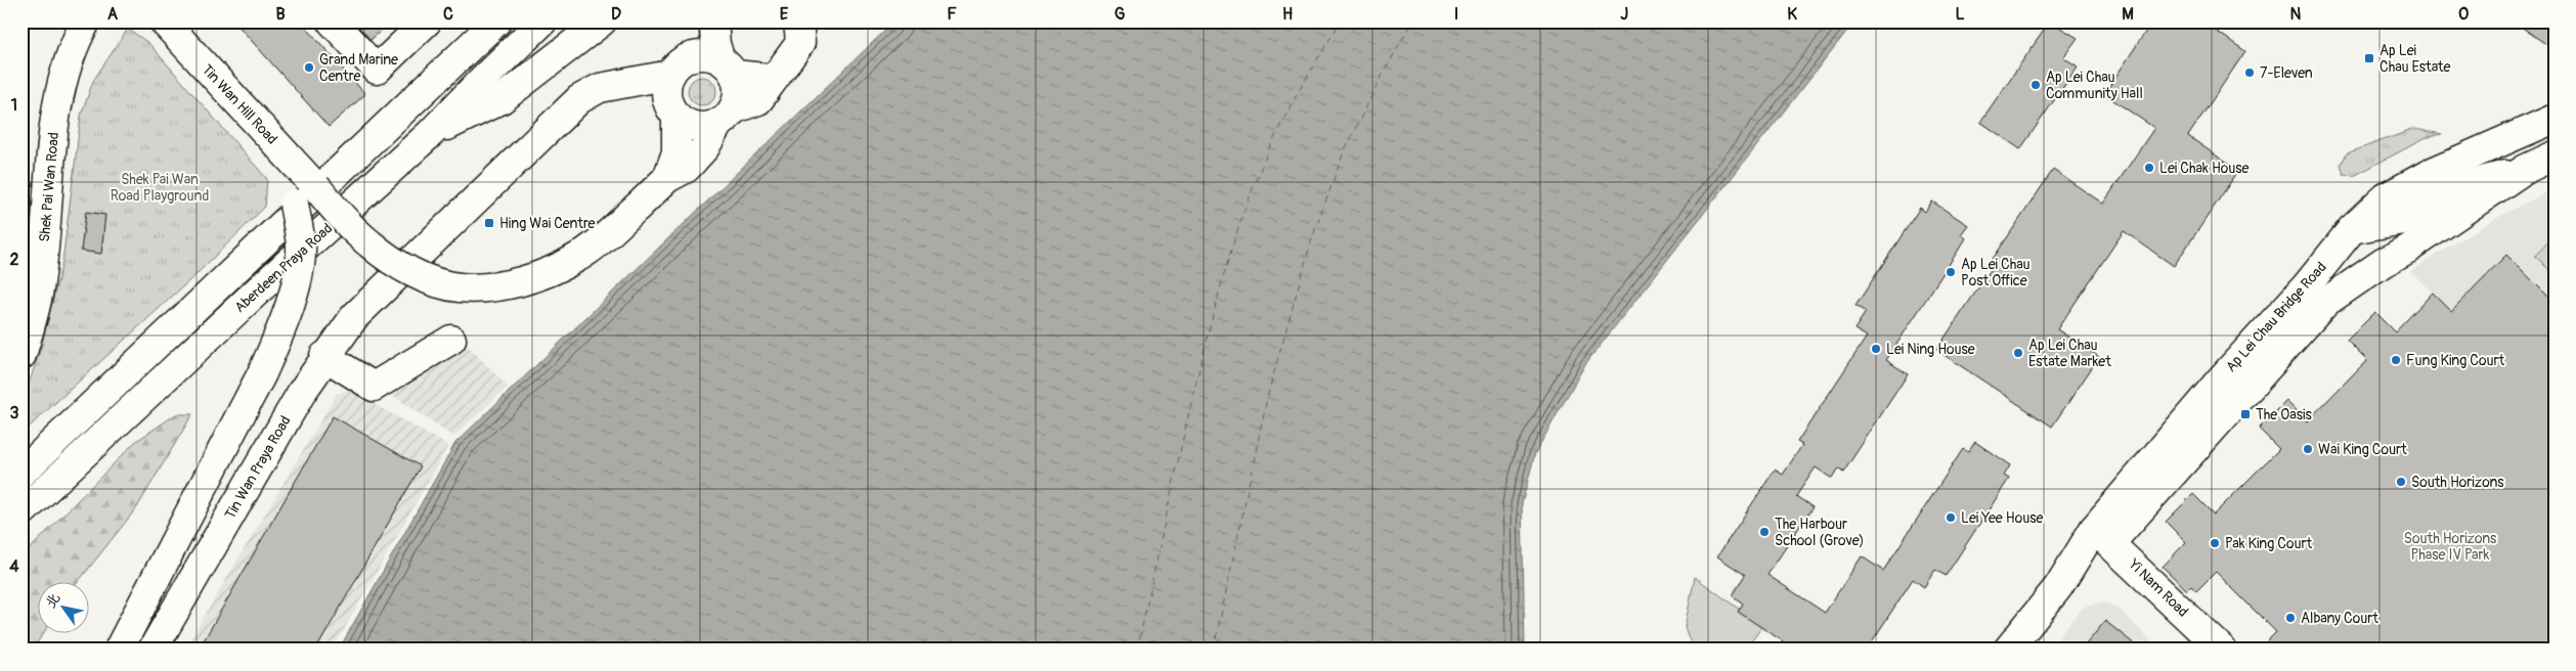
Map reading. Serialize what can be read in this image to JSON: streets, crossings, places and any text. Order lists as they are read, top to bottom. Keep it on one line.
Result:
{"streets":{"main road":["Tin Wan Hill Road","Shek Pai Wan Road","Aberdeen Praya Road","Ap Lei Chau Bridge Road","Tin Wan Praya Road","Yi Nam Road"]},"crossings":[["Ap Lei Chau Bridge Road","Yi Nam Road"]],"parks":["Shek Pai Wan Road Playground","South Horizons Phase IV Park"],"places":{"transit":["Ap Lei Chau Estate","Hing Wai Centre","The Oasis"],"other":["Grand Marine Centre","7-Eleven","Ap Lei Chau Community Hall","Lei Chak House","Ap Lei Chau Post Office","Lei Ning House","Ap Lei Chau Estate Market","Fung King Court","Wai King Court","South Horizons","Lei Yee House","The Harbour School (Grove)","Pak King Court","Albany Court"]},"north":"top left","grid":{"columns":["A","B","C","D","E","F","G","H","I","J","K","L","M","N","O"],"rows":["1","2","3","4"]}}
